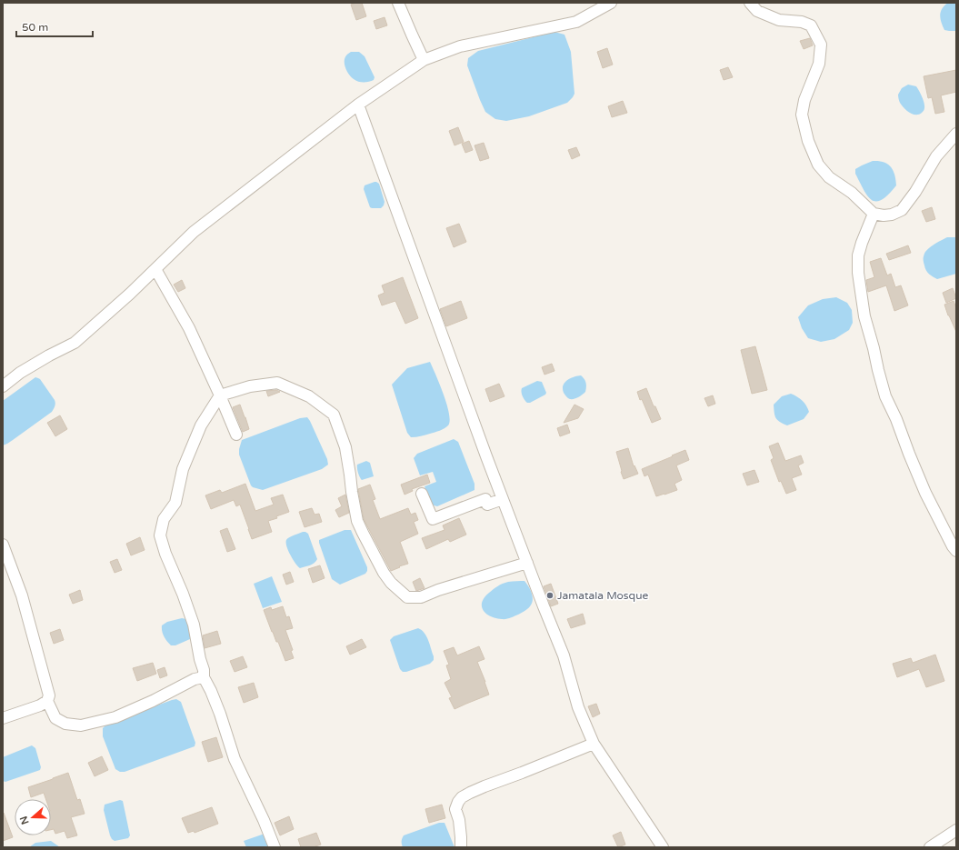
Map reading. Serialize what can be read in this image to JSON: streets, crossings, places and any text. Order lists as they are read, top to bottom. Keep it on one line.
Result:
{"places":["Jamatala Mosque"],"scale_bar":"50 m","north":"left"}
